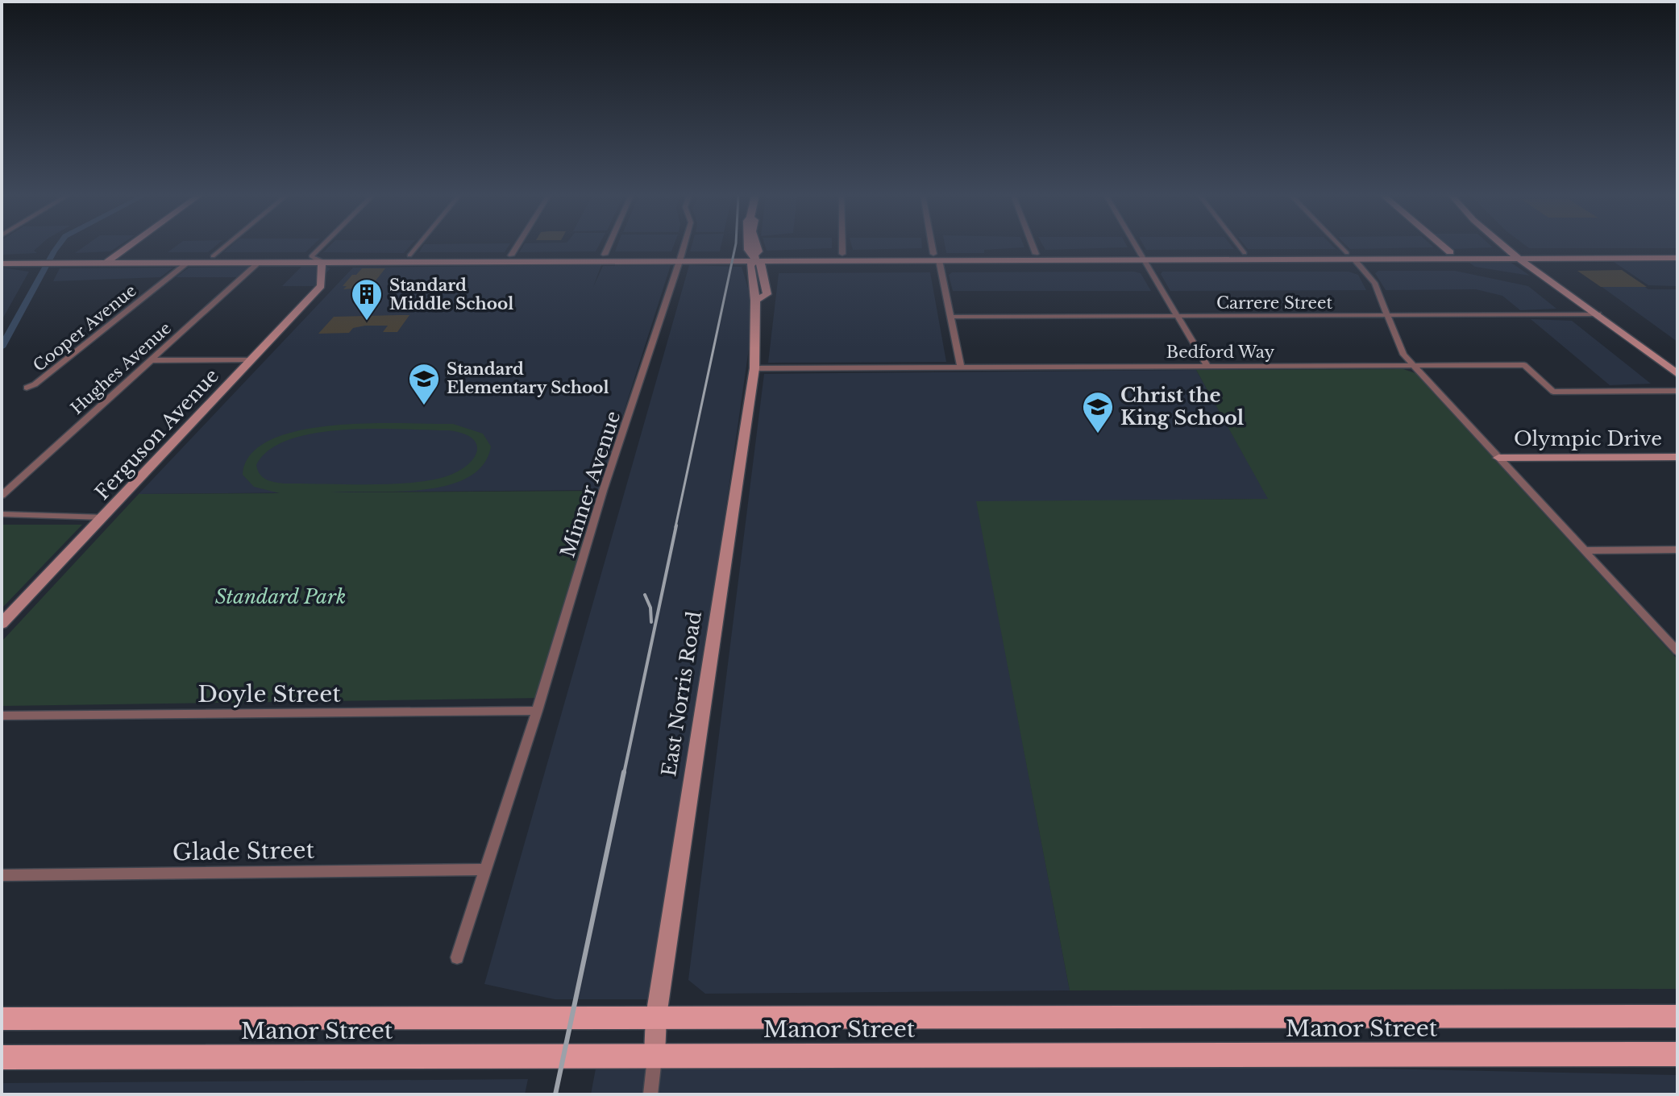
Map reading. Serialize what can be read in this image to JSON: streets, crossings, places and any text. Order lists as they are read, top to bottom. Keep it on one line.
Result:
{"streets":{"main road":["Ferguson Avenue","Olympic Drive","East Norris Road","Manor Street"],"street":["Carrere Street","Cooper Avenue","Bedford Way","Hughes Avenue","Minner Avenue","Doyle Street","Glade Street"]},"crossings":[["Bedford Way","East Norris Road"],["Minner Avenue","Doyle Street"],["Minner Avenue","Glade Street"],["East Norris Road","Manor Street"]],"parks":["Standard Park"],"places":{"building":["Standard Middle School"],"school or university":["Standard Elementary School","Christ the King School"]}}
